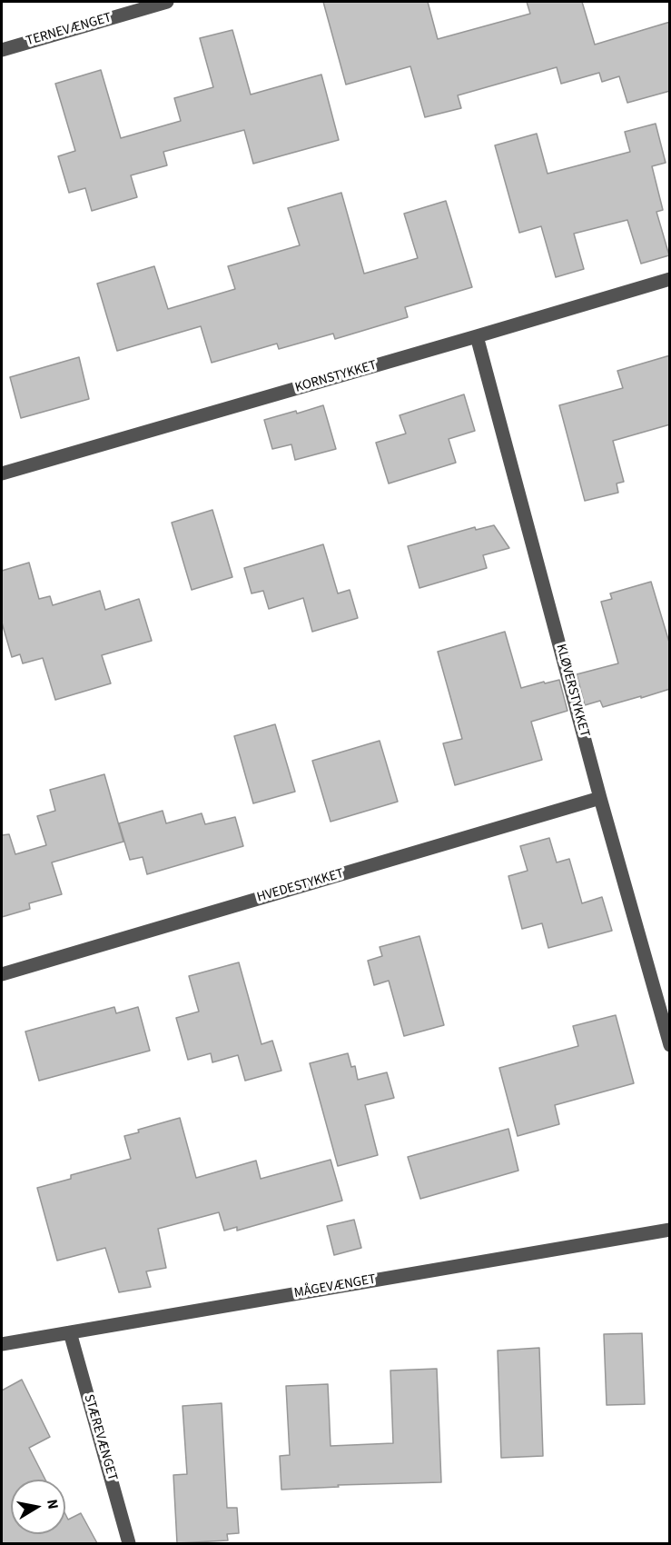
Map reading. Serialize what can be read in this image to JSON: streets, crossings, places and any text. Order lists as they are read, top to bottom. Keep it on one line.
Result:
{"streets":{"street":["TERNEVÆNGET","KORNSTYKKET","KLØVERSTYKKET","HVEDESTYKKET","MÅGEVÆNGET","STÆREVÆNGET"]},"crossings":[["KORNSTYKKET","KLØVERSTYKKET"],["KLØVERSTYKKET","HVEDESTYKKET"],["MÅGEVÆNGET","STÆREVÆNGET"]],"north":"right"}
